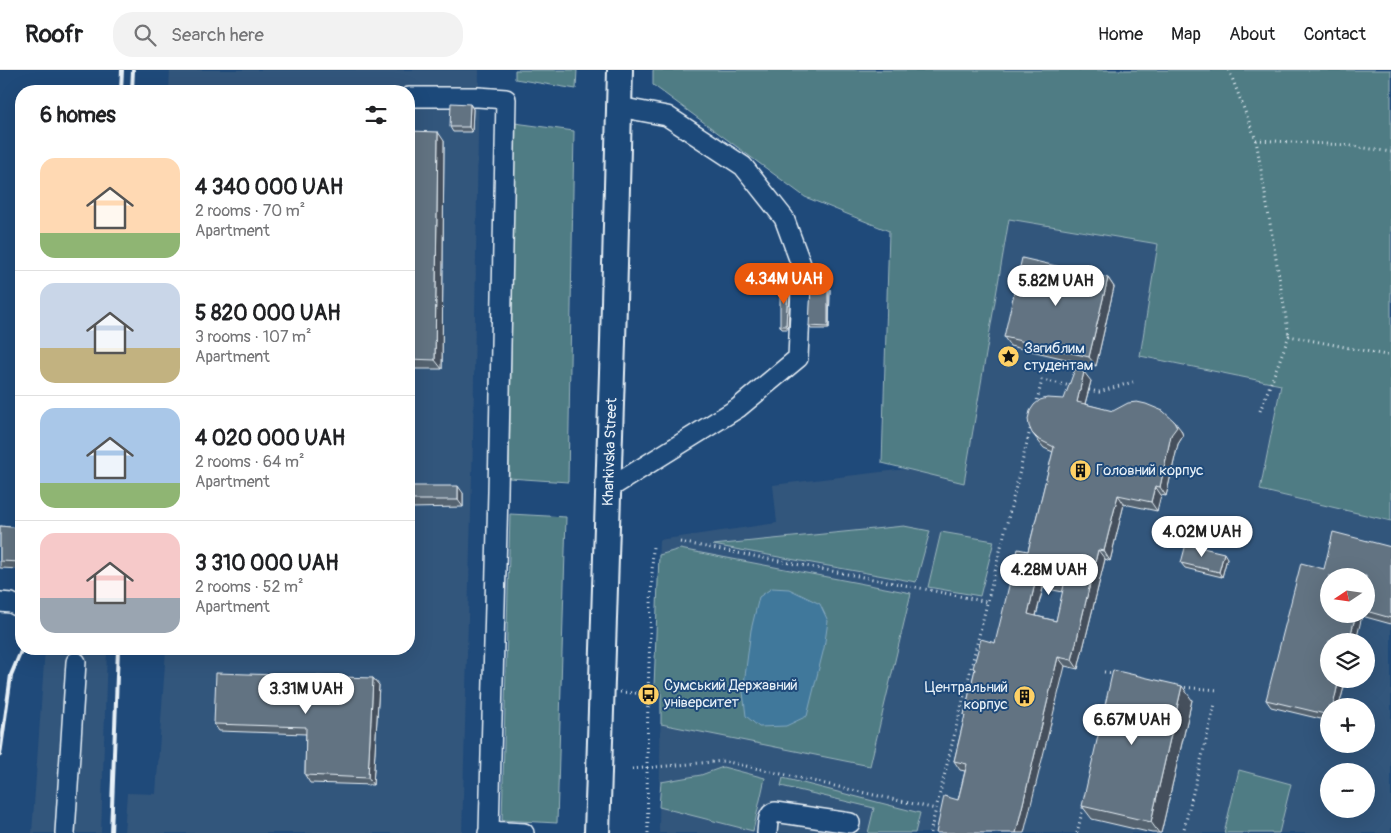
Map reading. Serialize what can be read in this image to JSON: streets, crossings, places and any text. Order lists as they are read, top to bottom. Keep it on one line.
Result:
{"streets":{"main road":["Kharkivska Street"]},"places":{"place":["Загиблим студентам"],"building":["Головний корпус","Центральний корпус"],"bus stop":["Сумський Державний університет"]},"north":"left","page":{"header":"Roofr","search":"Search here","nav":["Home","Map","About","Contact"],"heading":"6 homes","list":[{"name":"4 340 000 UAH","note":"2 rooms · 70 m² · Apartment"},{"name":"5 820 000 UAH","note":"3 rooms · 107 m² · Apartment"},{"name":"4 020 000 UAH","note":"2 rooms · 64 m² · Apartment"},{"name":"3 310 000 UAH","note":"2 rooms · 52 m² · Apartment"}],"price":["4.34M UAH","5.82M UAH","4.02M UAH","4.28M UAH","3.31M UAH","6.67M UAH"],"map_buttons":["+","−"]}}
